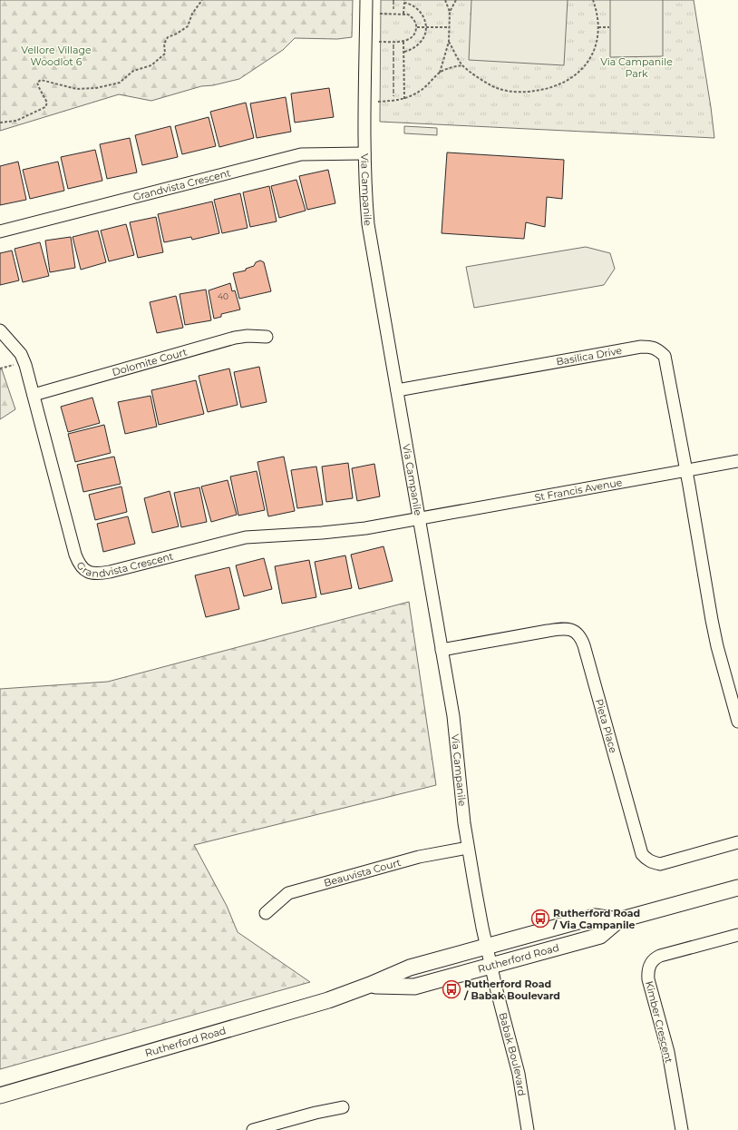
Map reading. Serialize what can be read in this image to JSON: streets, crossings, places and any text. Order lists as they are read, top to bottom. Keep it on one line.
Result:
{"streets":{"main road":["Rutherford Road"],"street":["Grandvista Crescent","Via Campanile","Basilica Drive","Dolomite Court","St Francis Avenue","Pieta Place","Beauvista Court","Kimber Crescent","Babak Boulevard"]},"crossings":[["Grandvista Crescent","Via Campanile"],["Grandvista Crescent","Dolomite Court"],["Grandvista Crescent","St Francis Avenue"],["Via Campanile","Basilica Drive"],["Via Campanile","St Francis Avenue"],["Via Campanile","Pieta Place"],["Via Campanile","Beauvista Court"],["Via Campanile","Rutherford Road"],["Via Campanile","Babak Boulevard"],["Basilica Drive","St Francis Avenue"],["Rutherford Road","Babak Boulevard"]],"parks":["Vellore Village Woodlot 6","Via Campanile Park"],"places":{"bus stop":["Rutherford Road / Via Campanile","Rutherford Road / Babak Boulevard"]},"house_numbers":["40"]}
